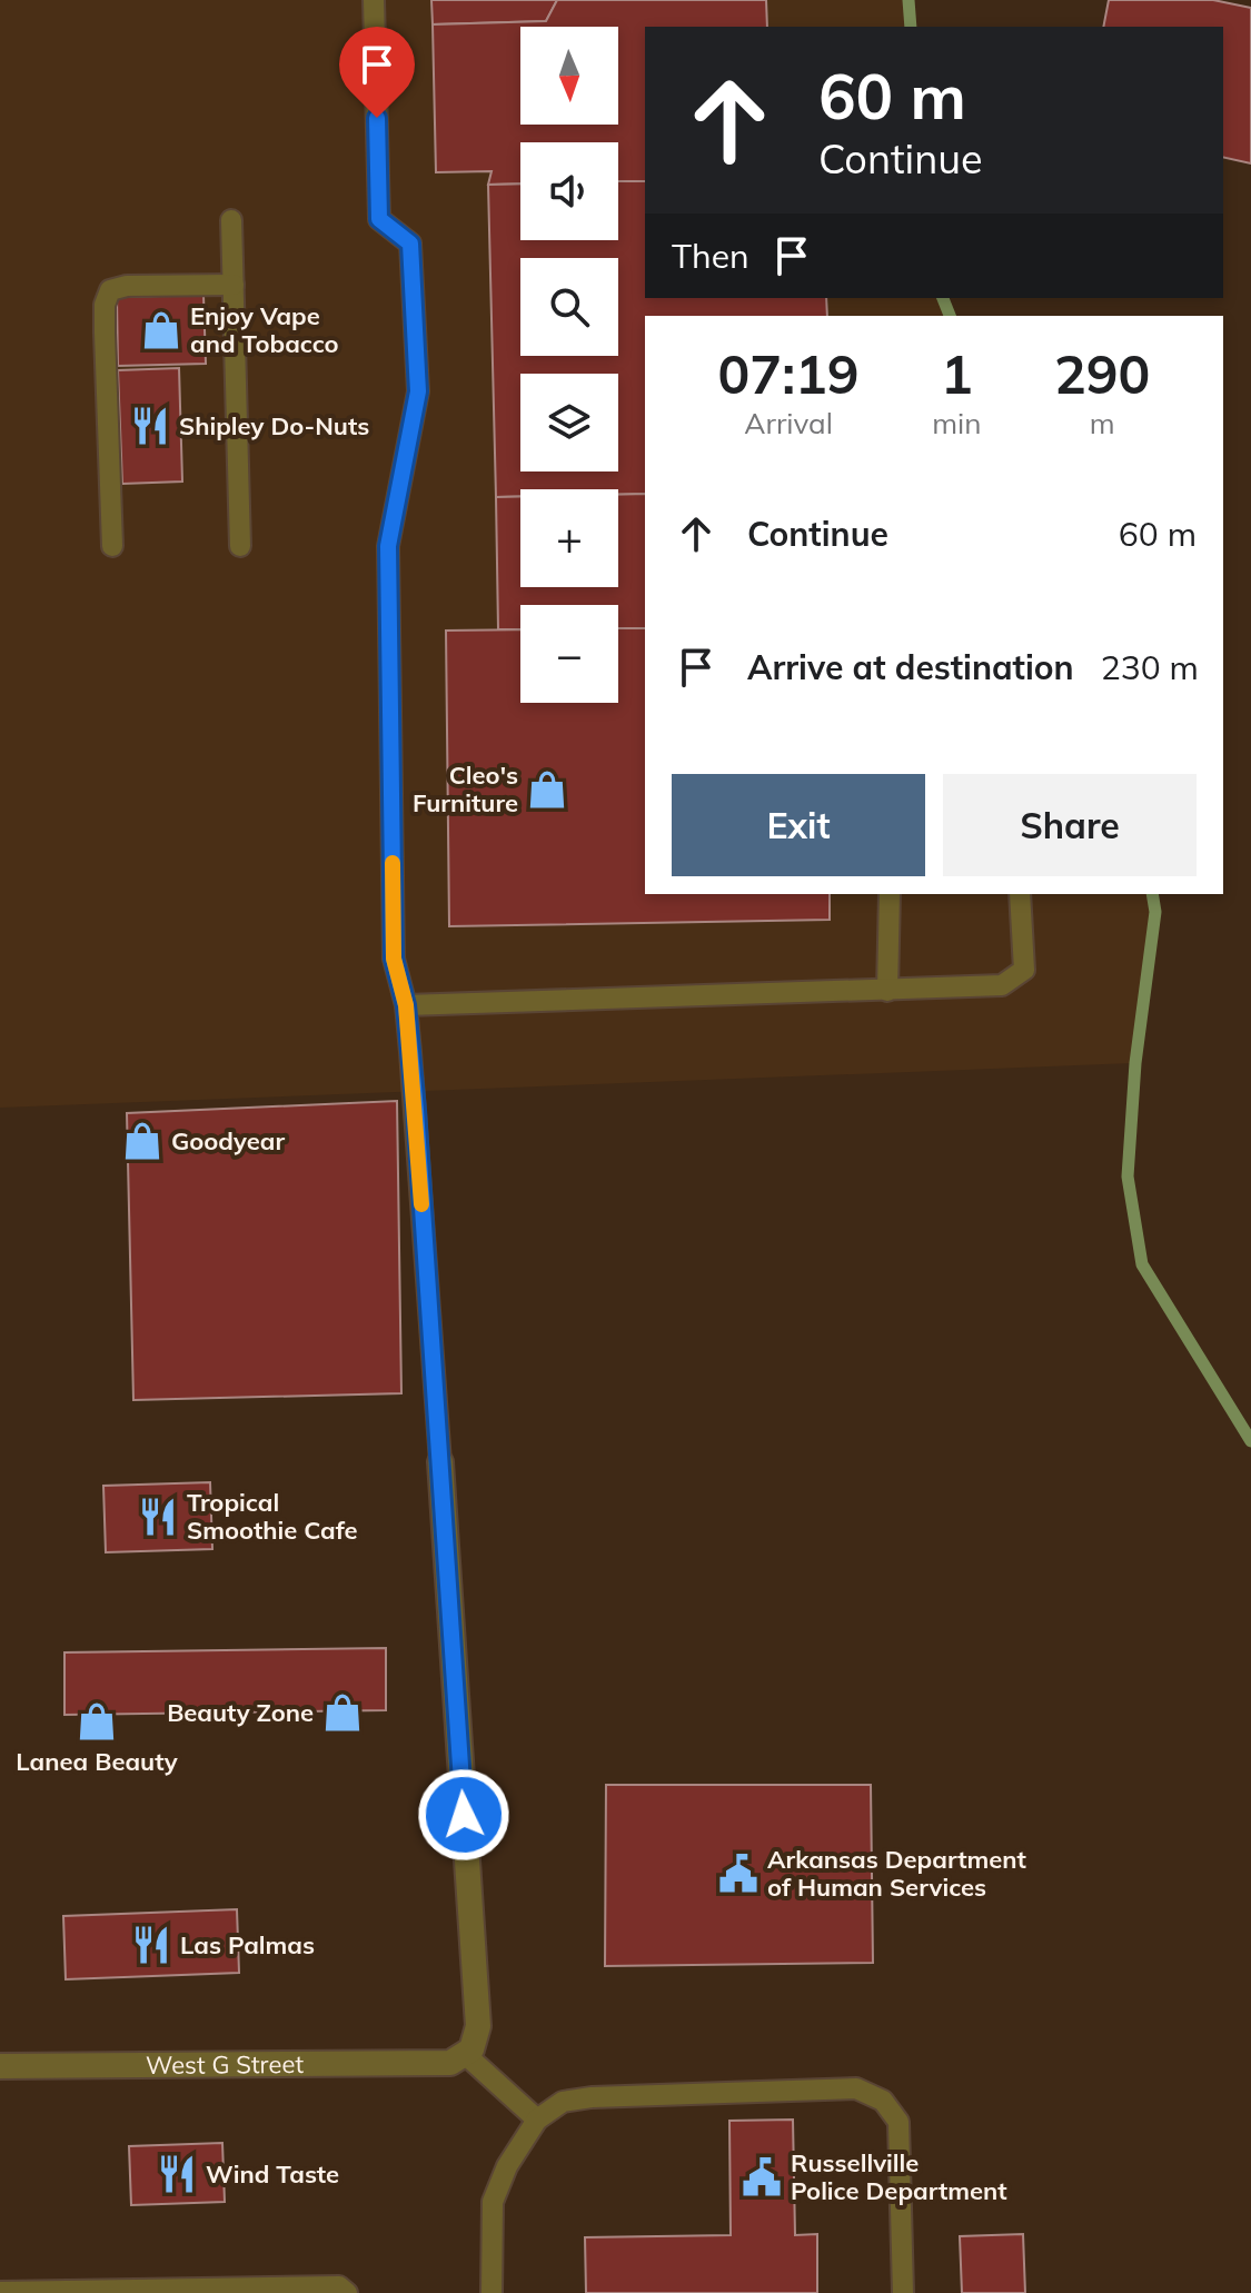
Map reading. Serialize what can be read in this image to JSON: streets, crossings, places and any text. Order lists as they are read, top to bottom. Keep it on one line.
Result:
{"streets":{"street":["West G Street"]},"places":{"shop":["Enjoy Vape and Tobacco","Cleo's Furniture","Goodyear","Beauty Zone","Lanea Beauty"],"restaurant":["Shipley Do-Nuts","Tropical Smoothie Cafe","Las Palmas","Wind Taste"],"public building":["Arkansas Department of Human Services","Russellville Police Department"]},"north":"bottom","page":{"map_buttons":["+","−"],"turn":["60 m","Continue"],"then":"Then","eta":["07:19","Arrival","1","min","290","m"],"list":[{"name":"Continue","value":"60 m"},{"name":"Arrive at destination","value":"230 m"}],"buttons":["Exit","Share"]}}
